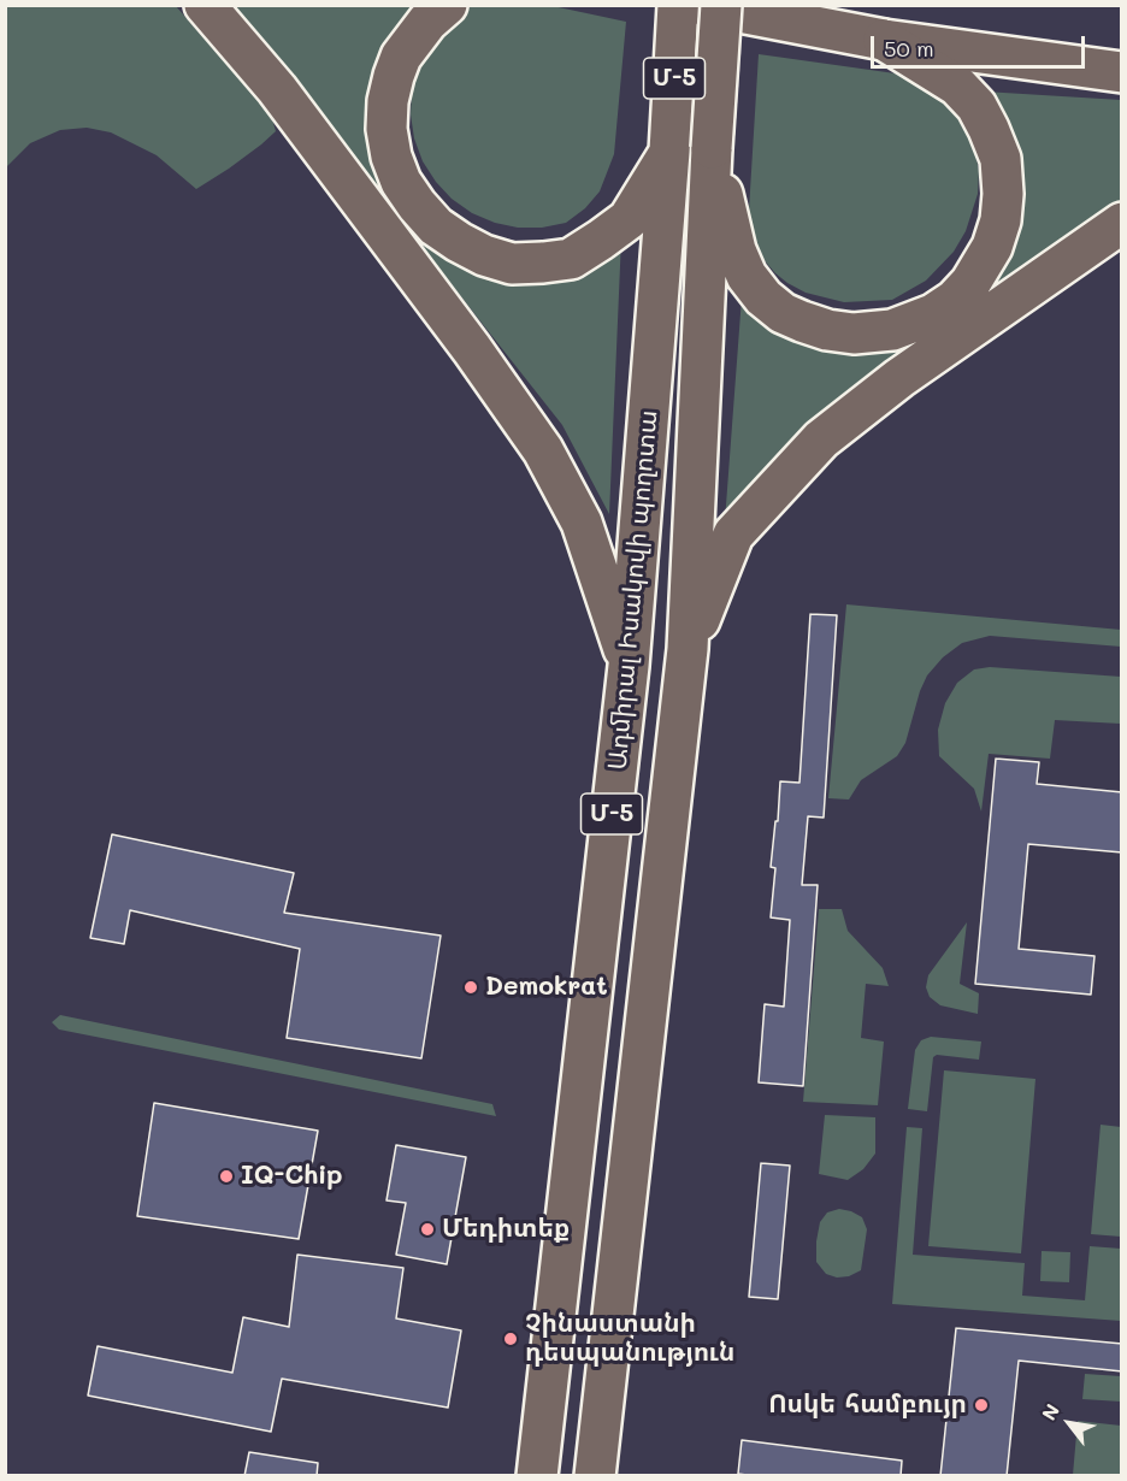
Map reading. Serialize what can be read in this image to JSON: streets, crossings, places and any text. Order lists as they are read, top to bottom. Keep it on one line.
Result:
{"streets":{"main road":["Մ-5","Ադմիրալ Իսակովի պողոտա"]},"places":["Demokrat","IQ-Chip","Մեդիտեք","Չինաստանի դեսպանություն","Ոսկե համբույր"],"scale_bar":"50 m","north":"top left"}
